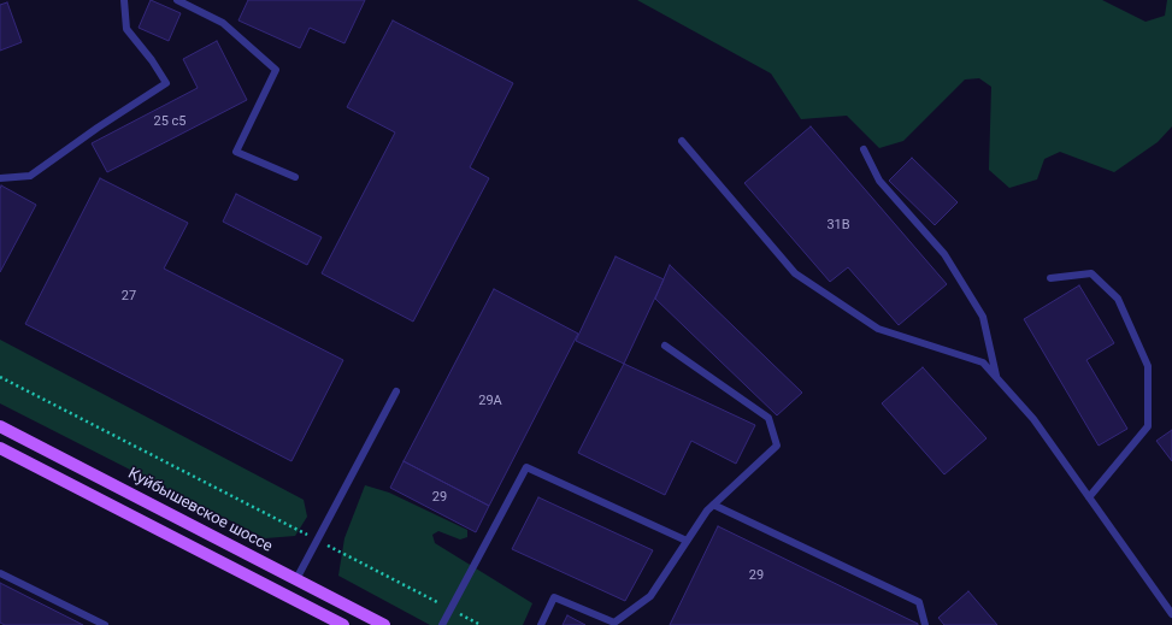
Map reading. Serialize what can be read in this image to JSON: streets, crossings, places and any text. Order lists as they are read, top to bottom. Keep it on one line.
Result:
{"streets":{"main road":["Куйбышевское шоссе"]},"house_numbers":["25 с5","31В","27","29А","29","29"]}
